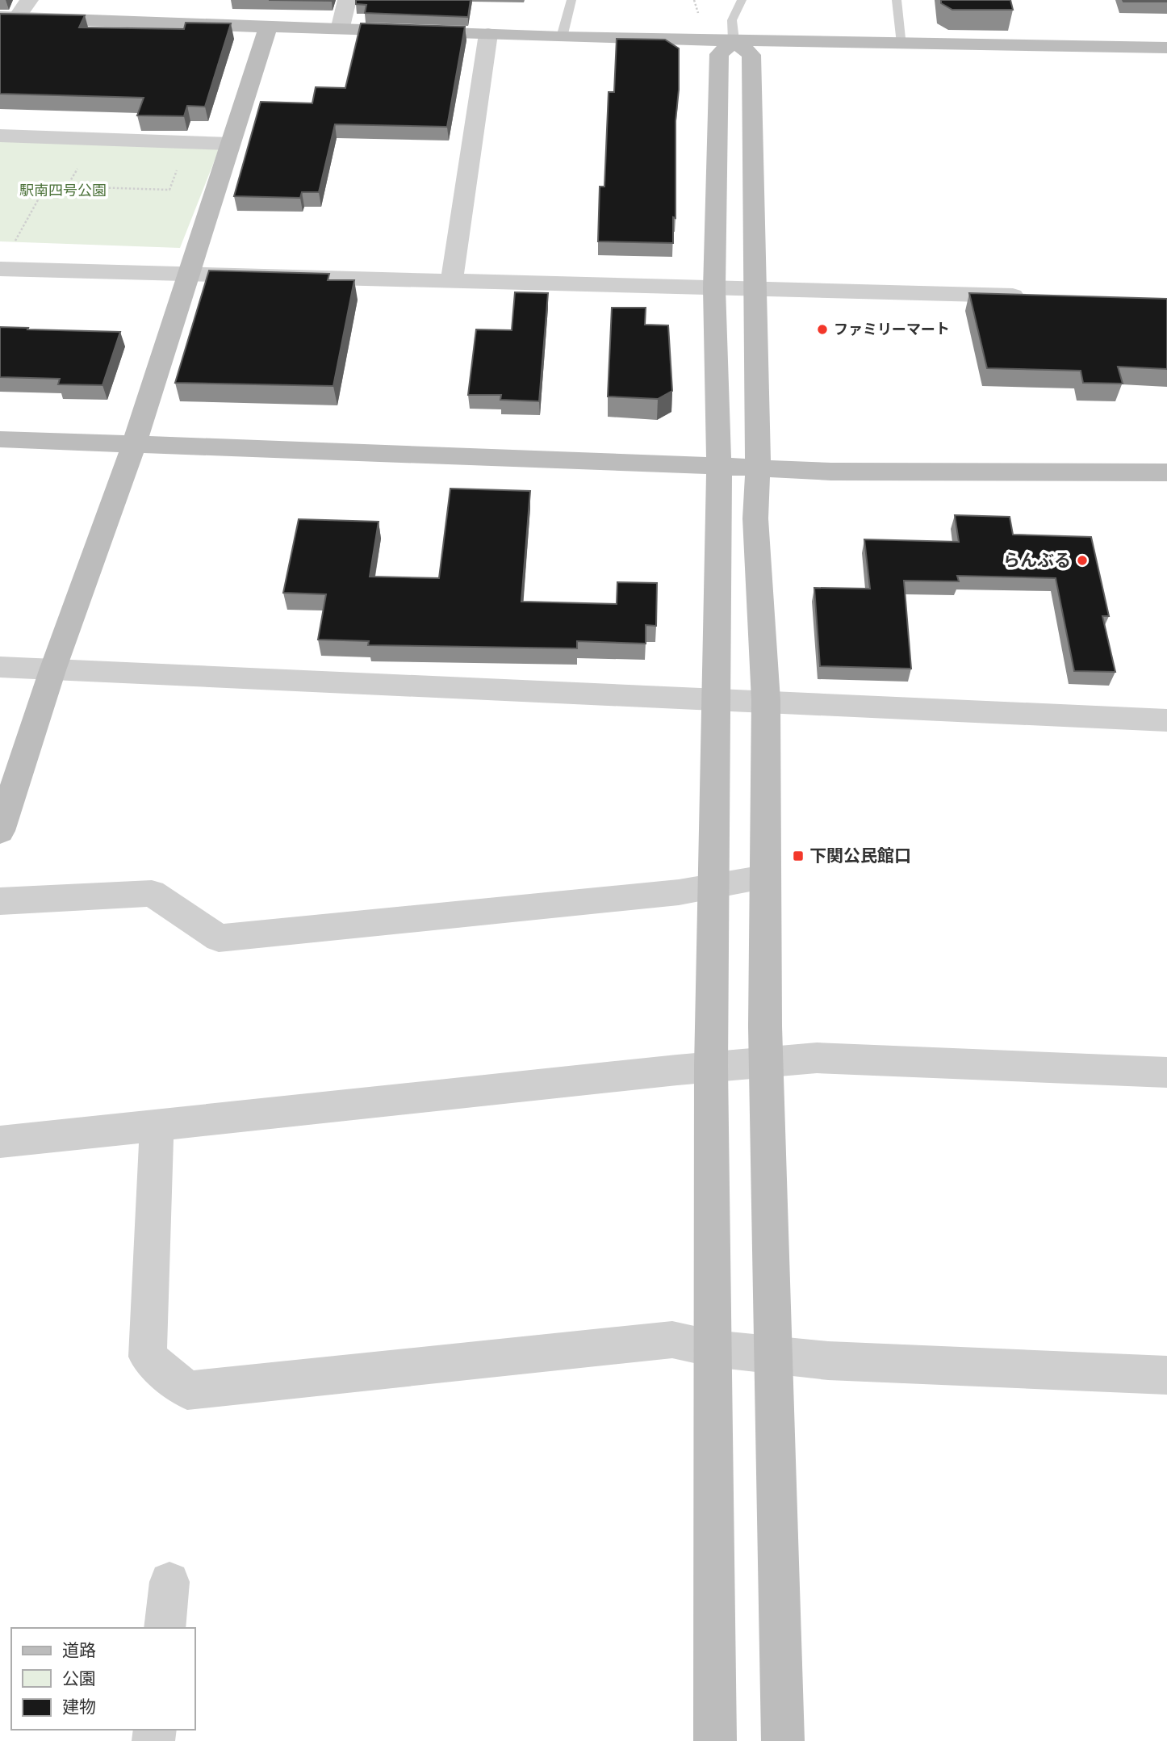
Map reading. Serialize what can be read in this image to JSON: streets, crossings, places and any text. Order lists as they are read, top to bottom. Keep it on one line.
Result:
{"parks":["駅南四号公園"],"places":{"other":["ファミリーマート","らんぶる"],"transit":["下関公民館口"]},"legend":["道路","公園","建物"]}
